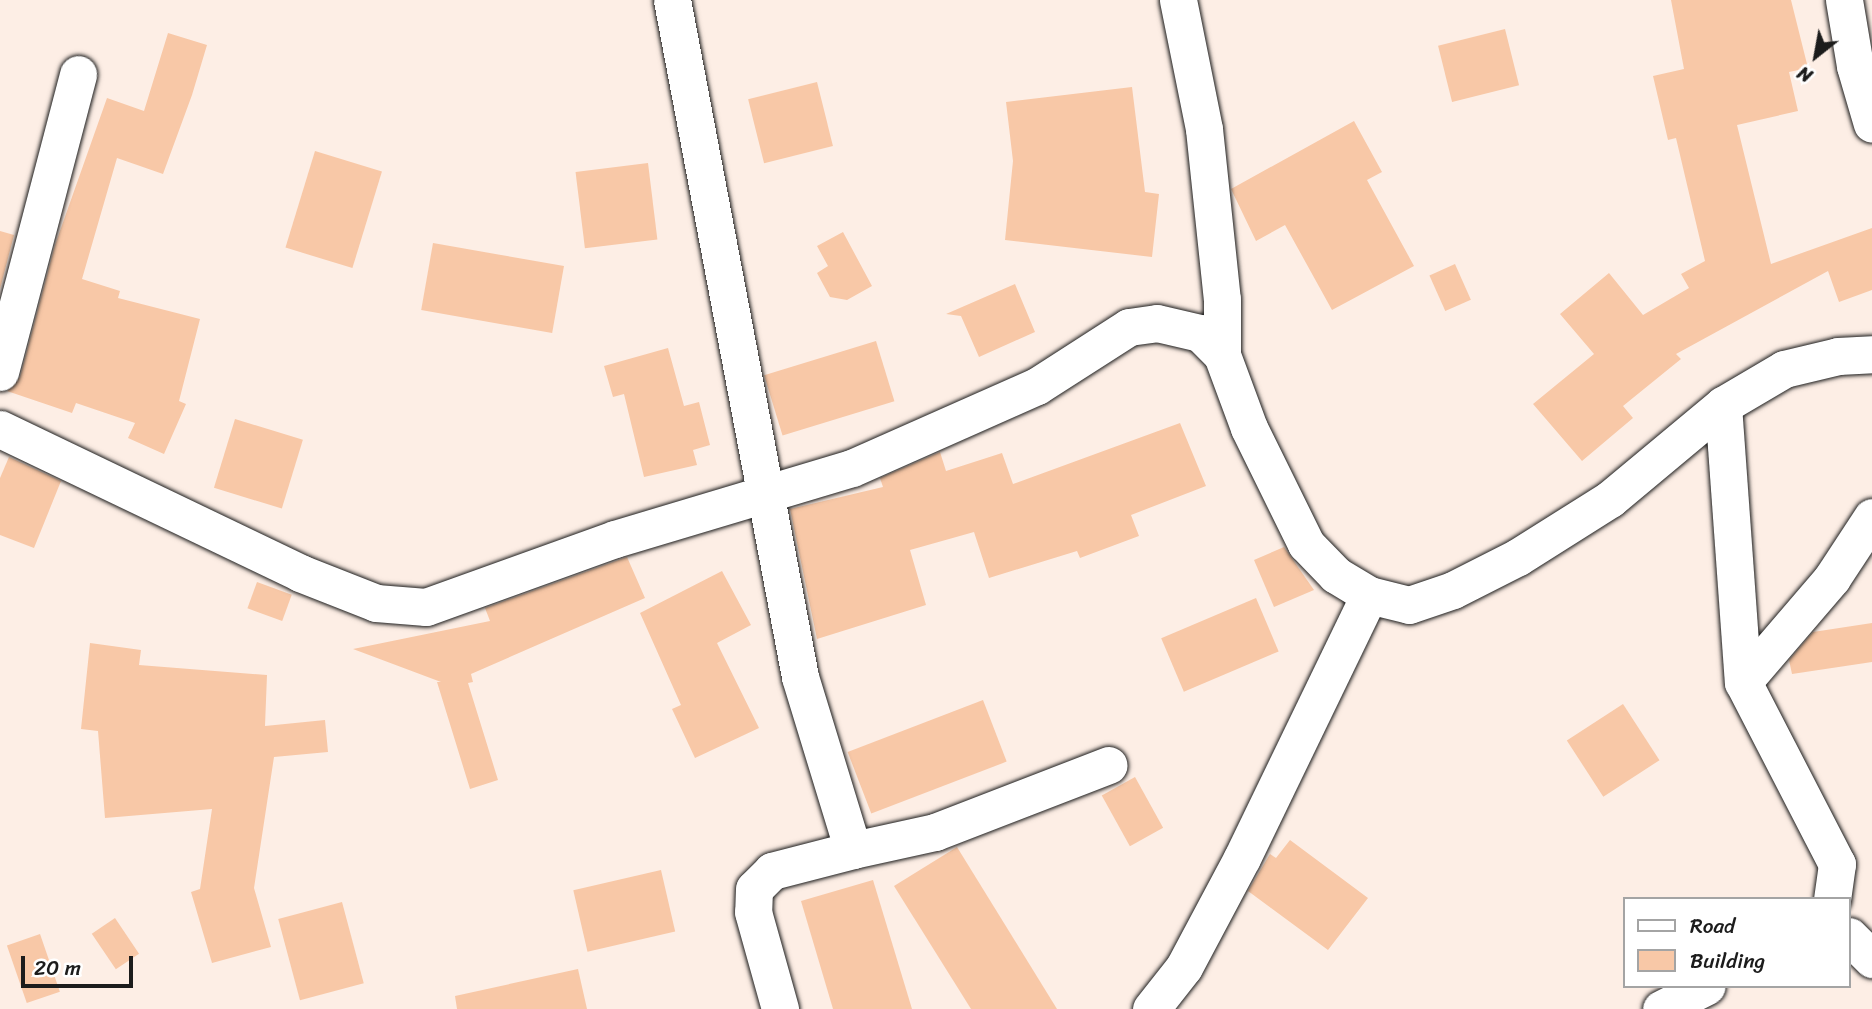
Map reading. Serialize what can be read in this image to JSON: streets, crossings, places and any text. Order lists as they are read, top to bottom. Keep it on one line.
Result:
{"legend":["Road","Building"],"scale_bar":"20 m","north":"bottom left"}
